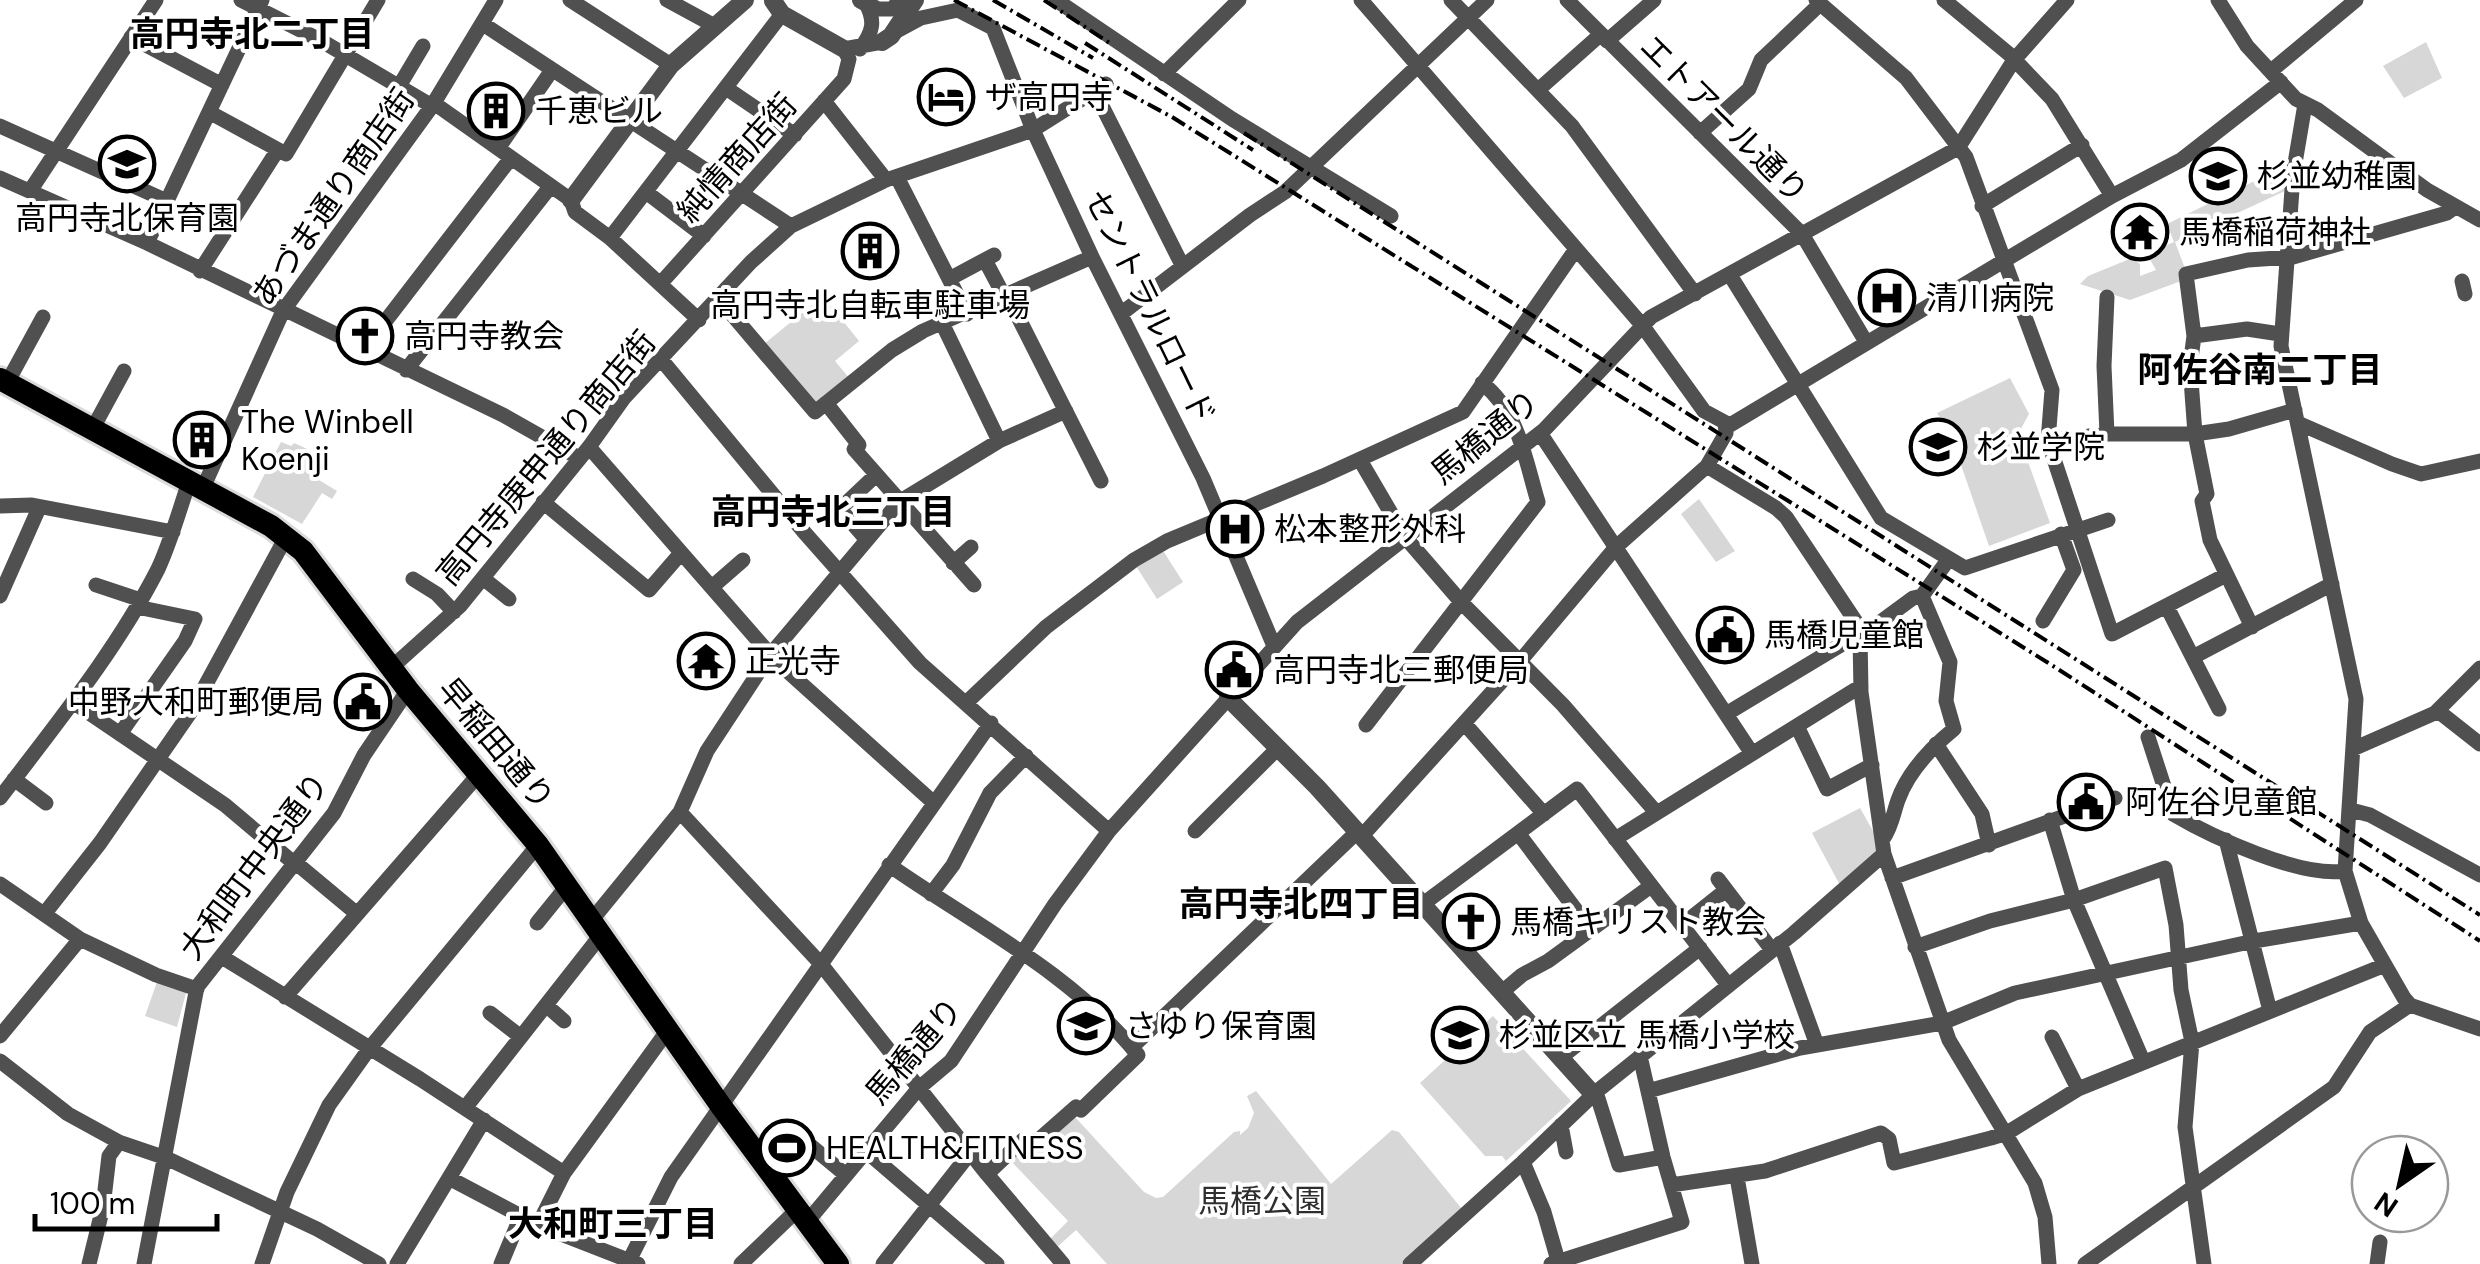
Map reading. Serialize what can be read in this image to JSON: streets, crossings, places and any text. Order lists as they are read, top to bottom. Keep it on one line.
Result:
{"streets":{"main road":["早稲田通り"],"street":["エトアール通り","純情商店街","あづま通り商店街","セントラルロード","馬橋通り","高円寺庚申通り商店街","大和町中央通り"]},"crossings":[["エトアール通り","馬橋通り"],["あづま通り商店街","早稲田通り"],["セントラルロード","馬橋通り"],["セントラルロード","高円寺庚申通り商店街"],["馬橋通り","早稲田通り"],["高円寺庚申通り商店街","早稲田通り"],["早稲田通り","大和町中央通り"]],"districts":["高円寺北二丁目","阿佐谷南二丁目","高円寺北三丁目","高円寺北四丁目","大和町三丁目"],"parks":["馬橋公園"],"places":{"hotel":["ザ高円寺"],"building":["千恵ビル","高円寺北自転車駐車場","The Winbell Koenji"],"school or university":["高円寺北保育園","杉並幼稚園","杉並学院","さゆり保育園","杉並区立 馬橋小学校"],"temple":["馬橋稲荷神社","正光寺"],"hospital":["清川病院","松本整形外科"],"church":["高円寺教会","馬橋キリスト教会"],"public building":["馬橋児童館","高円寺北三郵便局","中野大和町郵便局","阿佐谷児童館"],"sports":["HEALTH&FITNESS"]},"scale_bar":"100 m","north":"bottom left"}
